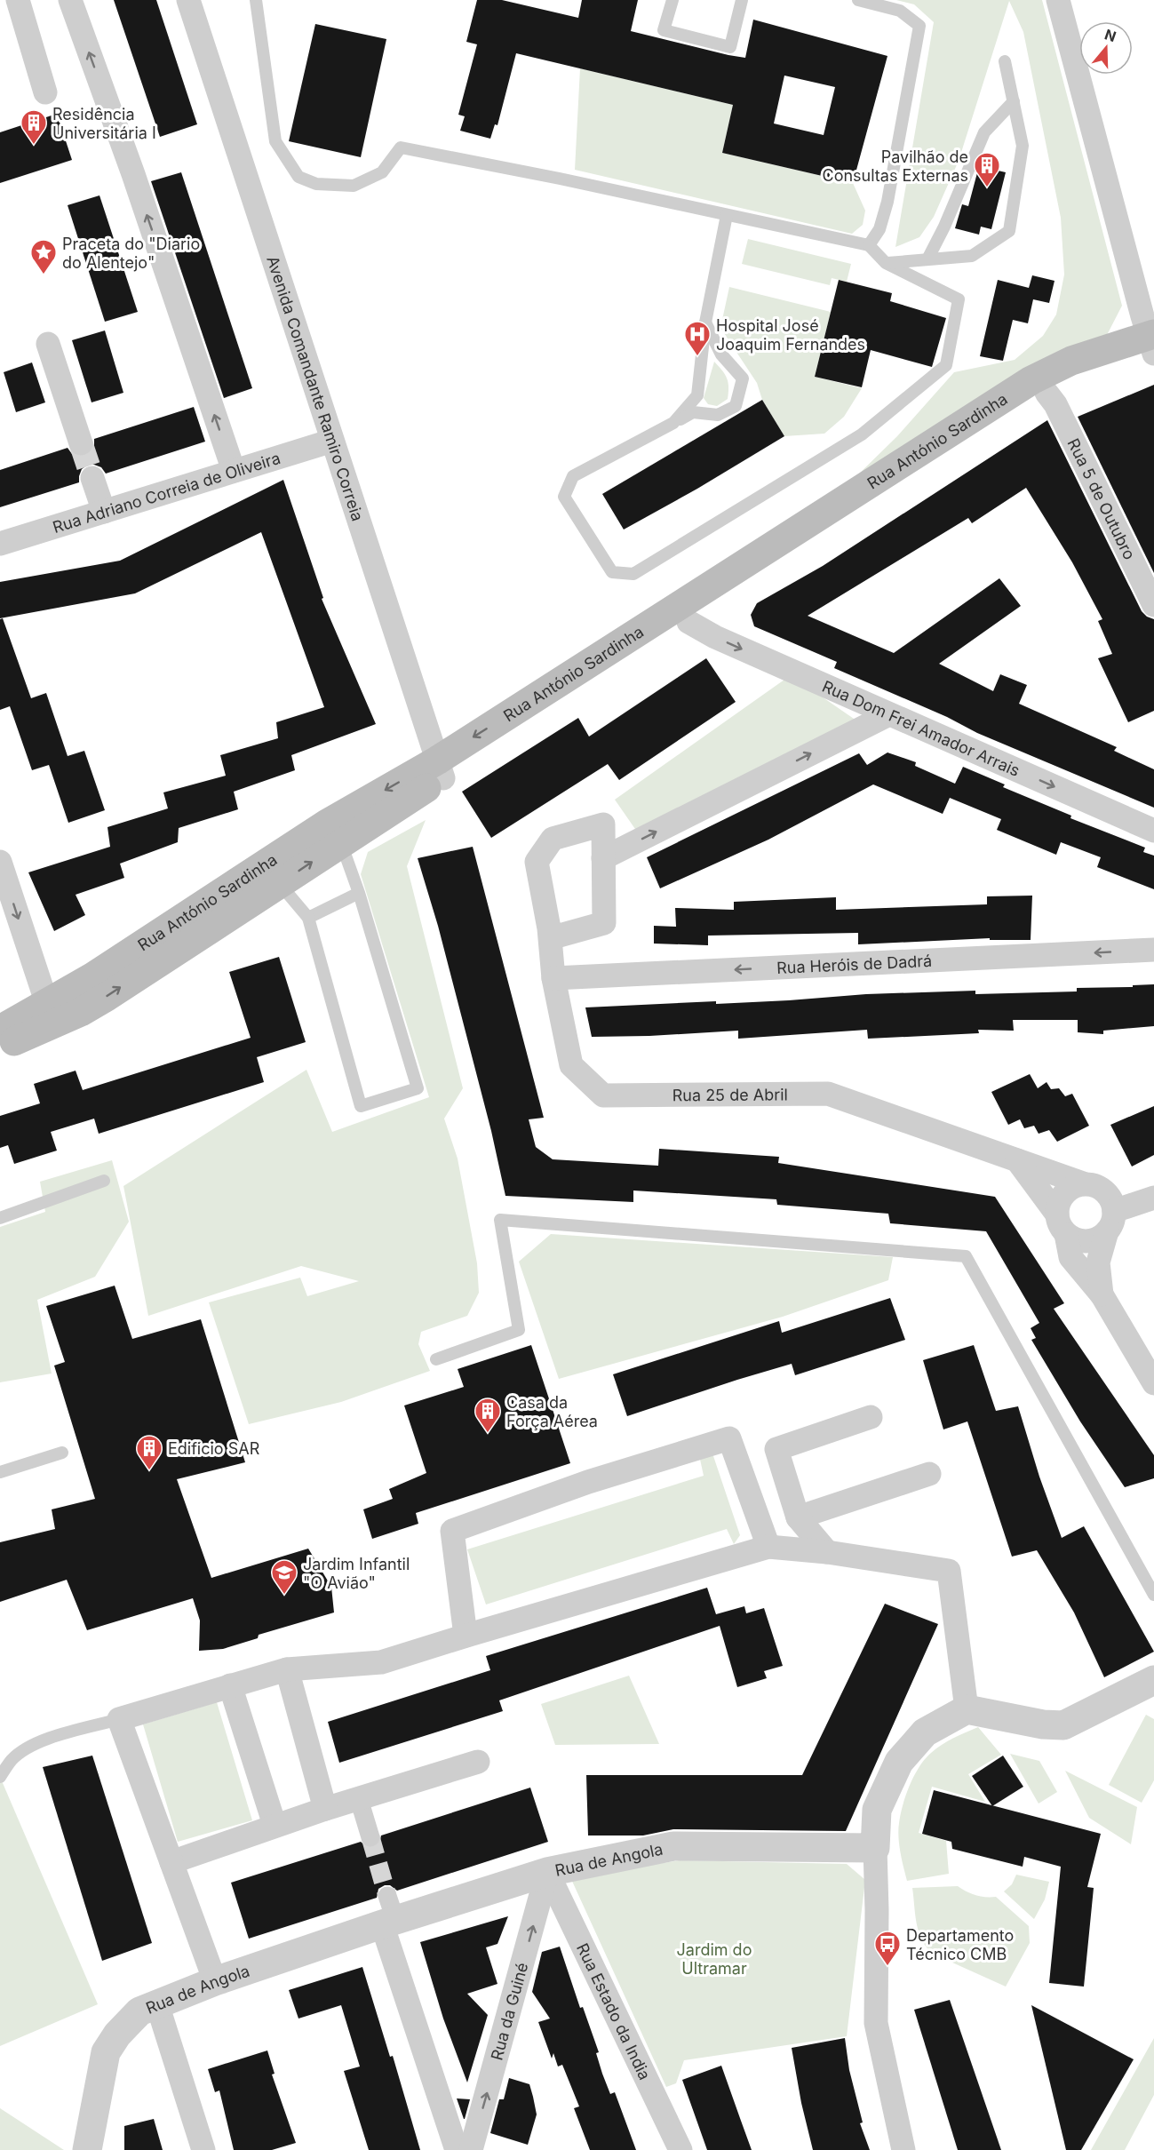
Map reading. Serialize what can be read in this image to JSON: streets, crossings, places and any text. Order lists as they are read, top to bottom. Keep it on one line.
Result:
{"streets":{"main road":["Rua António Sardinha"],"street":["Avenida Comandante Ramiro Correia","Rua Adriano Correia de Oliveira","Rua 5 de Outubro","Rua Dom Frei Amador Arrais","Rua Heróis de Dadrá","Rua 25 de Abril","Rua de Angola","Rua Estado da India","Rua da Guiné"]},"crossings":[["Avenida Comandante Ramiro Correia","Rua António Sardinha"],["Avenida Comandante Ramiro Correia","Rua Adriano Correia de Oliveira"],["Rua António Sardinha","Rua 5 de Outubro"],["Rua António Sardinha","Rua Dom Frei Amador Arrais"],["Rua Heróis de Dadrá","Rua 25 de Abril"],["Rua de Angola","Rua Estado da India"],["Rua de Angola","Rua da Guiné"],["Rua Estado da India","Rua da Guiné"]],"one_way":["Rua Dom Frei Amador Arrais","Rua da Guiné"],"parks":["Jardim do Ultramar"],"places":{"building":["Residência Universitária I","Pavilhão de Consultas Externas","Casa da Força Aérea","Edificio SAR"],"place":["Praceta do \"Diario do Alentejo\""],"hospital":["Hospital José Joaquim Fernandes"],"school or university":["Jardim Infantil \"O Avião\""],"bus stop":["Departamento Técnico CMB"]},"north":"top"}
